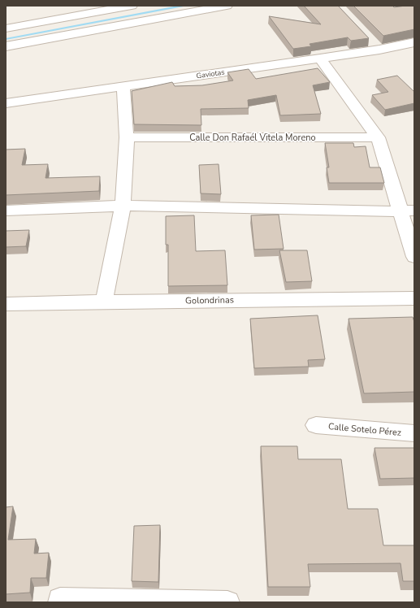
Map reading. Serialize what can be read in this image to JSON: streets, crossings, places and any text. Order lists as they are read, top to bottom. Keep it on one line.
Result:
{"streets":{"street":["Gaviotas","Calle Don Rafaél Vitela Moreno","Golondrinas","Calle Sotelo Pérez"]}}
